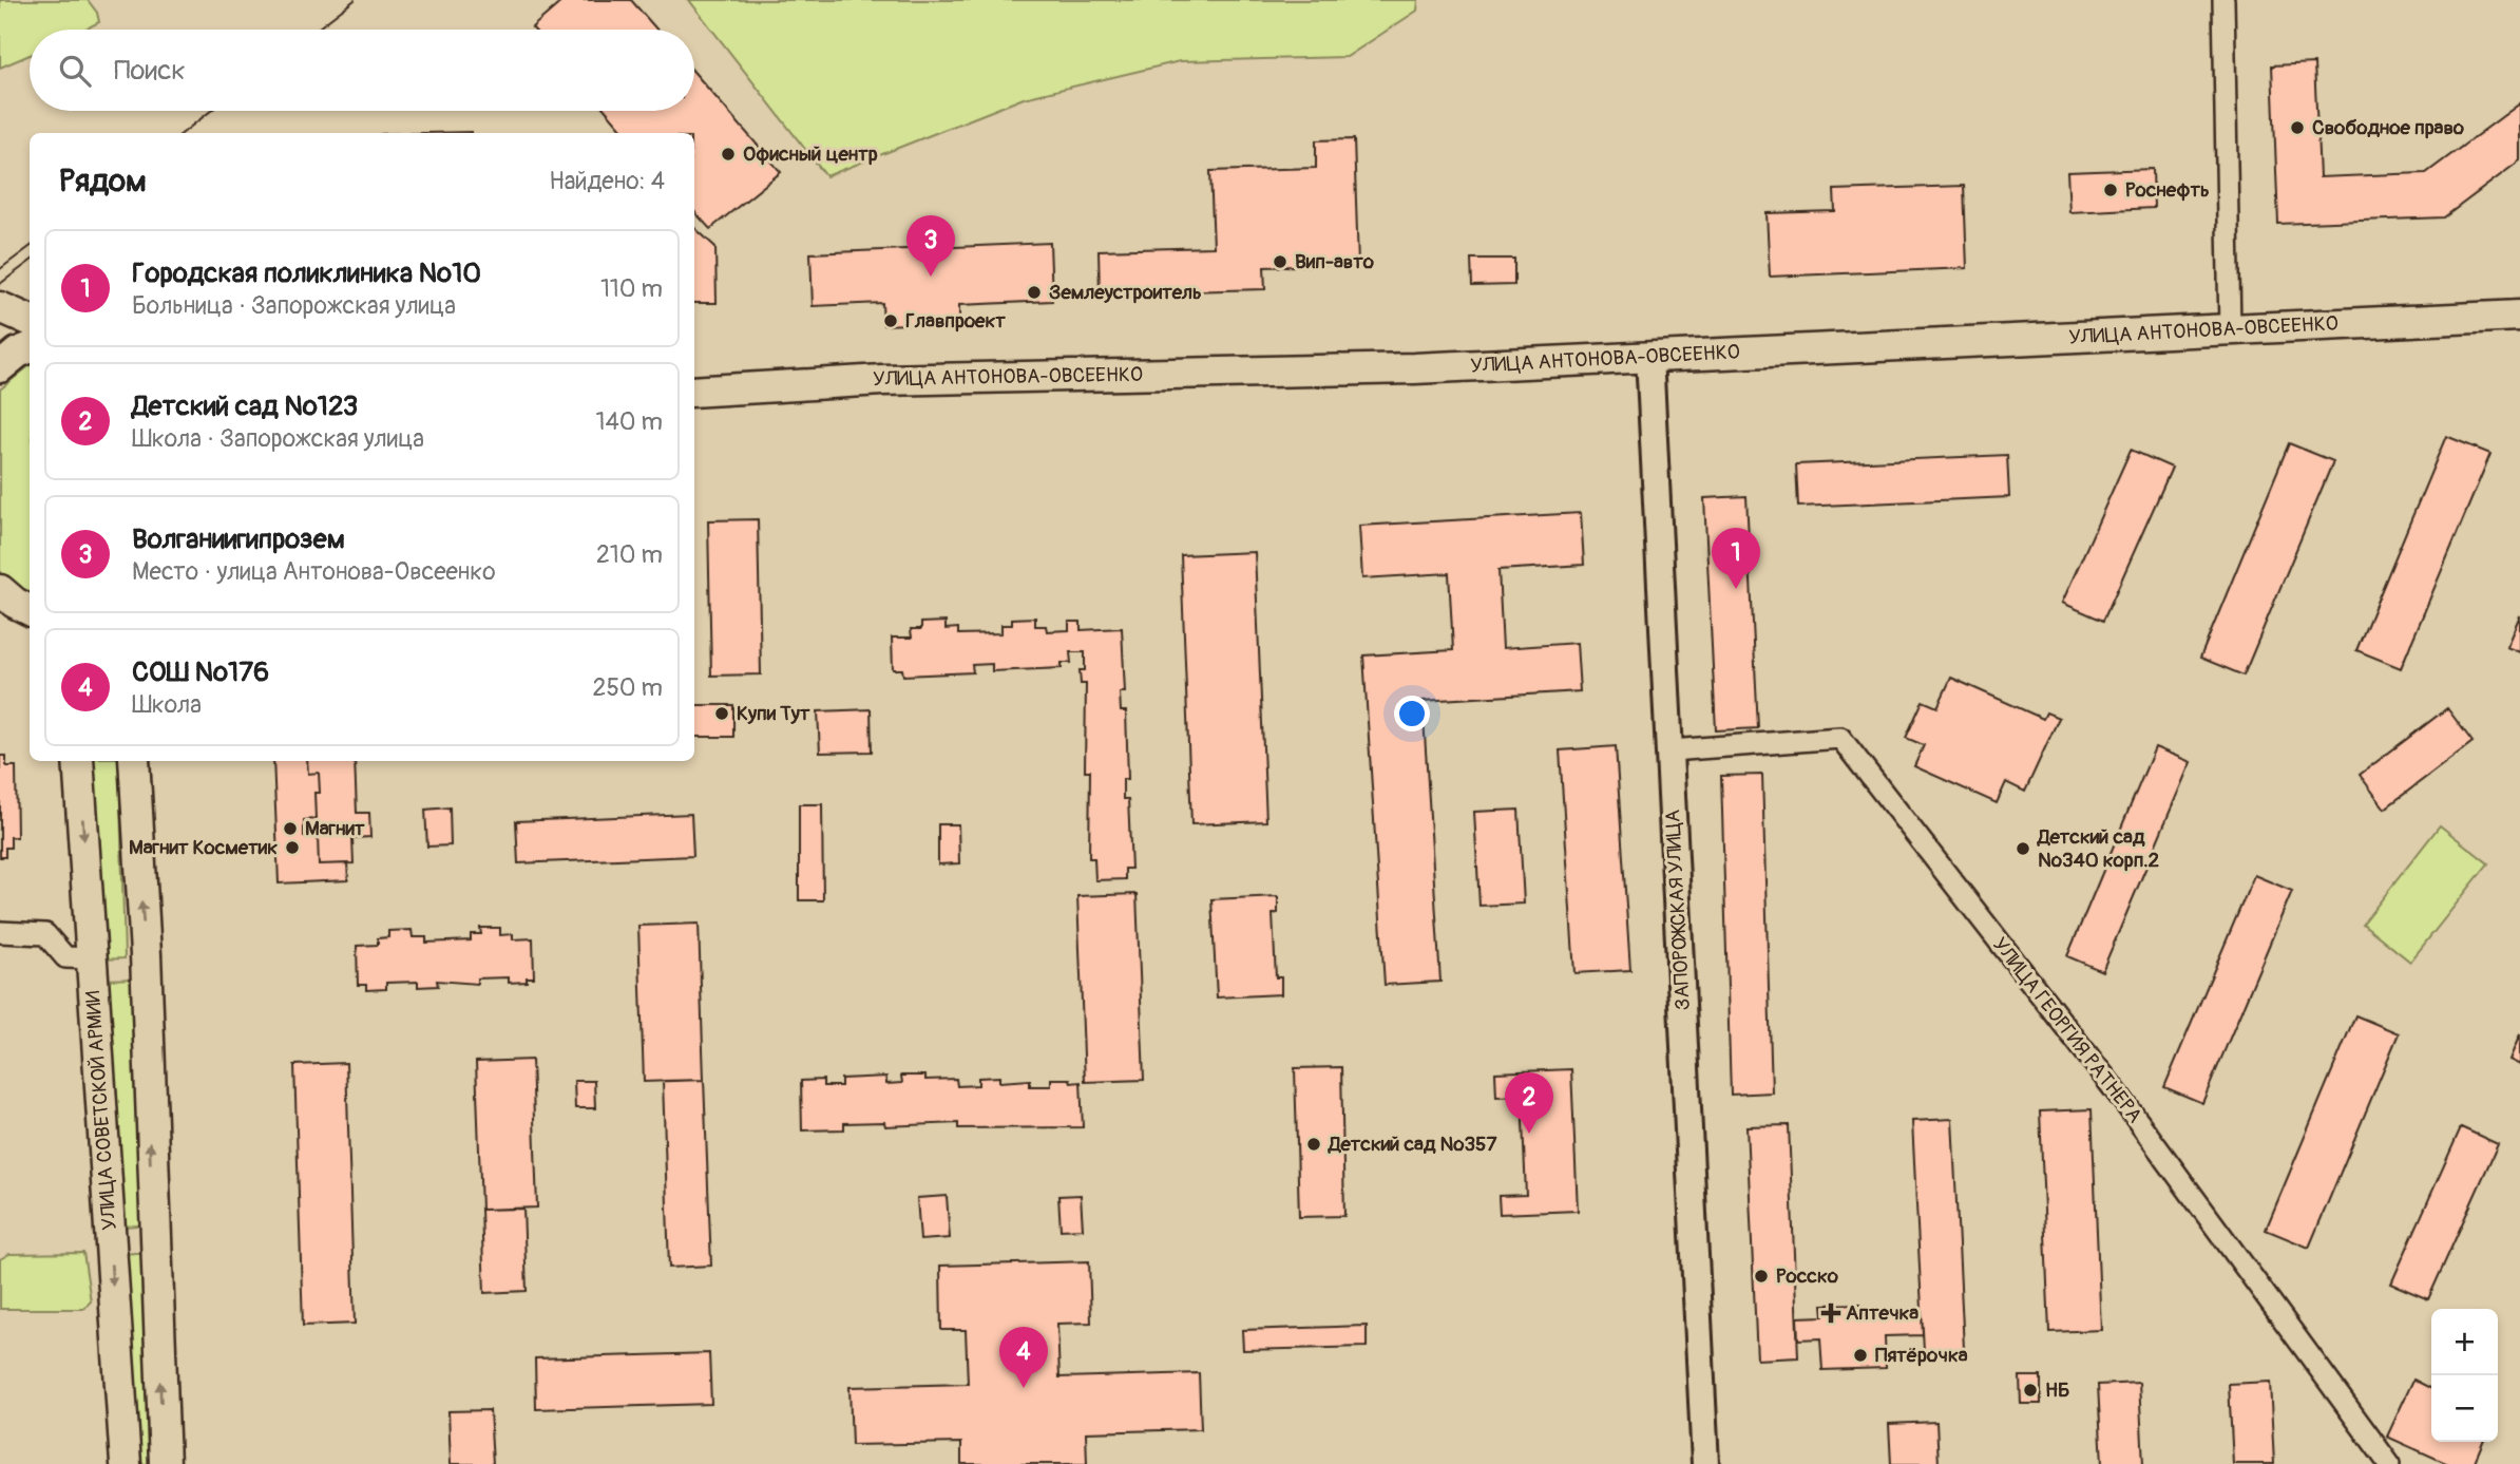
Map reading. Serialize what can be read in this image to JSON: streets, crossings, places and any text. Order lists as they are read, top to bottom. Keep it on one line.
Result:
{"streets":{"main road":["УЛИЦА АНТОНОВА-ОВСЕЕНКО","УЛИЦА СОВЕТСКОЙ АРМИИ"],"street":["ЗАПОРОЖСКАЯ УЛИЦА","УЛИЦА ГЕОРГИЯ РАТНЕРА"]},"crossings":[["УЛИЦА АНТОНОВА-ОВСЕЕНКО","ЗАПОРОЖСКАЯ УЛИЦА"],["ЗАПОРОЖСКАЯ УЛИЦА","УЛИЦА ГЕОРГИЯ РАТНЕРА"]],"places":{"other":["Свободное право","Офисный центр","Роснефть","Вип-авто","Землеустроитель","Главпроект","Купи Тут","Магнит","Магнит Косметик","Детский сад №340 корп.2","Детский сад №357","Росско","Пятёрочка","НБ"],"health":["Аптечка"]},"page":{"search":"Поиск","heading":["Рядом","Найдено: 4"],"pins":["3","1","2","4"],"list":[{"mark":"1","name":"Городская поликлиника №10","note":"Больница · Запорожская улица","value":"110 m"},{"mark":"2","name":"Детский сад №123","note":"Школа · Запорожская улица","value":"140 m"},{"mark":"3","name":"Волганиигипрозем","note":"Место · улица Антонова-Овсеенко","value":"210 m"},{"mark":"4","name":"СОШ №176","note":"Школа","value":"250 m"}],"map_buttons":["+","−"]}}
